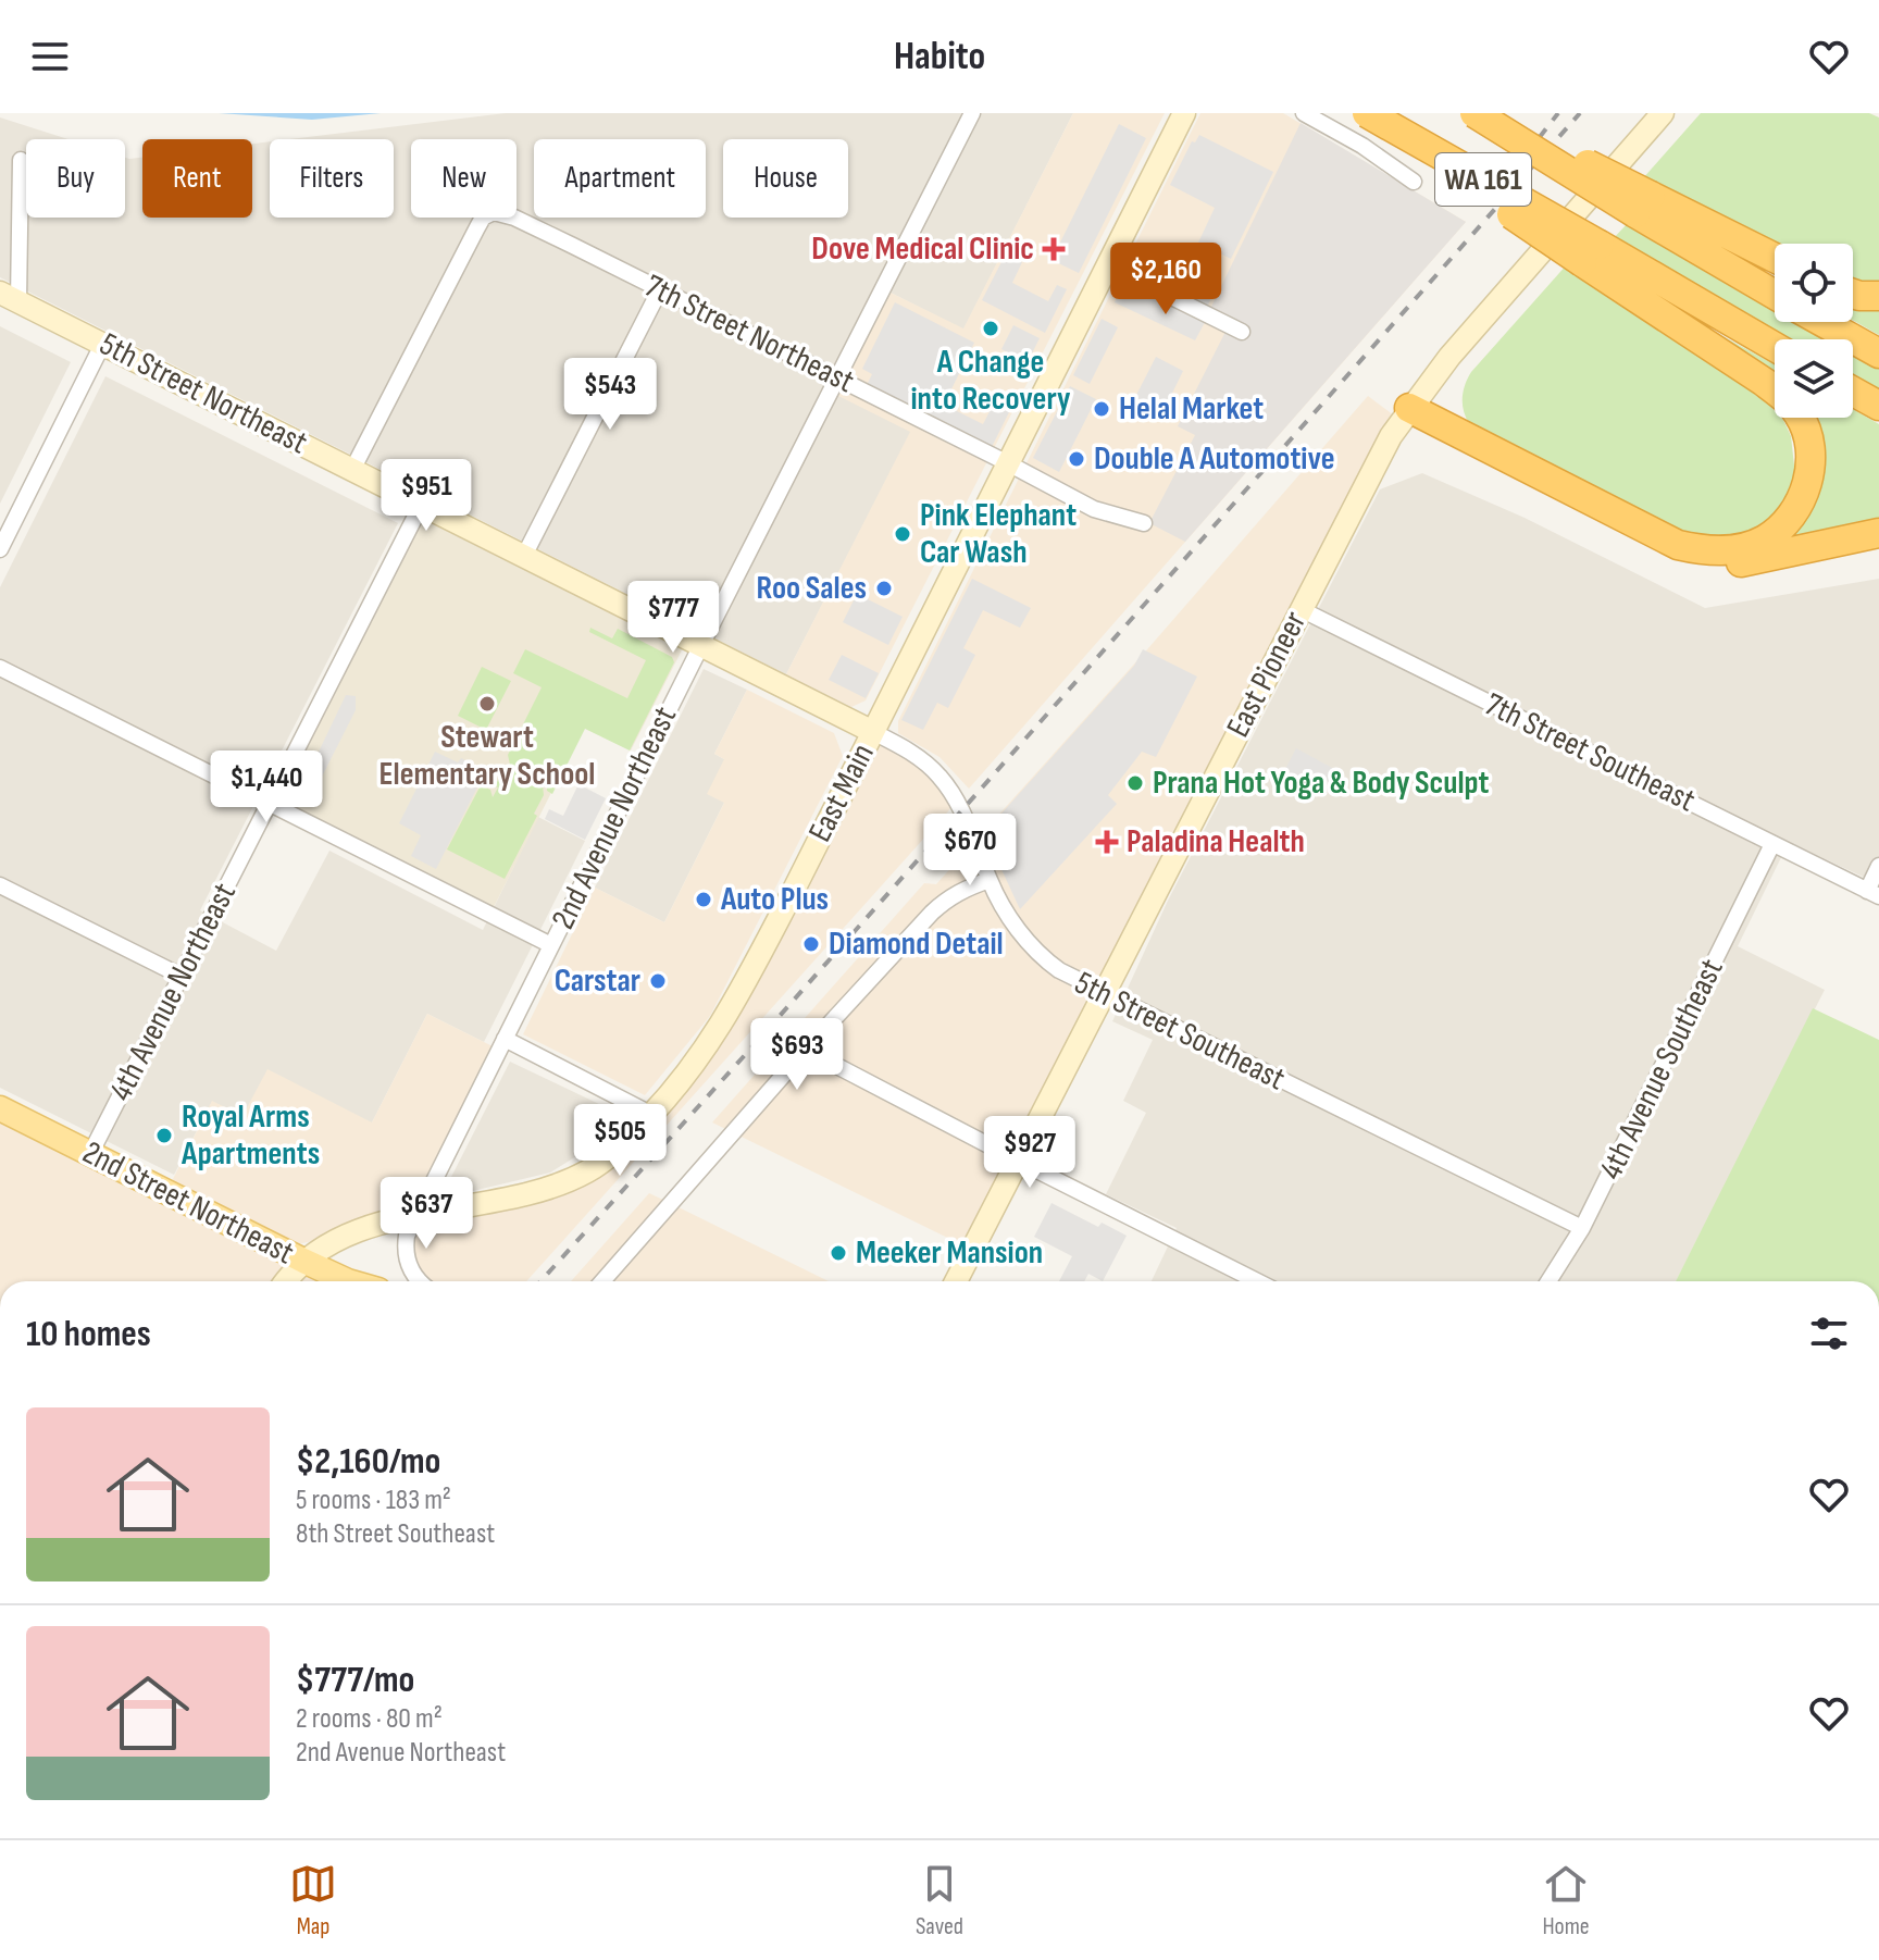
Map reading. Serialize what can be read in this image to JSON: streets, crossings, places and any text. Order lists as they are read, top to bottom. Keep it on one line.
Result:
{"streets":{"highway":["WA 161"],"main road":["5th Street Northeast","East Pioneer","East Main","2nd Street Northeast"],"street":["7th Street Northeast","7th Street Southeast","2nd Avenue Northeast","4th Avenue Northeast","5th Street Southeast","4th Avenue Southeast"]},"crossings":[["7th Street Northeast","5th Street Northeast"],["7th Street Northeast","East Main"],["7th Street Northeast","2nd Avenue Northeast"],["5th Street Northeast","East Main"],["5th Street Northeast","2nd Avenue Northeast"],["5th Street Northeast","4th Avenue Northeast"],["5th Street Northeast","5th Street Southeast"],["East Pioneer","7th Street Southeast"],["East Pioneer","5th Street Southeast"],["7th Street Southeast","4th Avenue Southeast"],["East Main","2nd Avenue Northeast"],["East Main","5th Street Southeast"],["East Main","2nd Street Northeast"],["4th Avenue Northeast","2nd Street Northeast"],["5th Street Southeast","4th Avenue Southeast"]],"places":{"health":["Dove Medical Clinic","Paladina Health"],"other":["A Change into Recovery","Helal Market","Double A Automotive","Pink Elephant Car Wash","Roo Sales","Stewart Elementary School","Prana Hot Yoga & Body Sculpt","Auto Plus","Diamond Detail","Carstar","Royal Arms Apartments","Meeker Mansion"]},"page":{"header":"Habito","chip":["Buy","Rent","Filters","New","Apartment","House"],"price":["$2,160","$543","$951","$777","$1,440","$670","$693","$505","$927","$637"],"heading":"10 homes","list":[{"name":"$2,160/mo","note":"5 rooms · 183 m² · 8th Street Southeast"},{"name":"$777/mo","note":"2 rooms · 80 m² · 2nd Avenue Northeast"}],"tabs":["Map","Saved","Home"]}}
